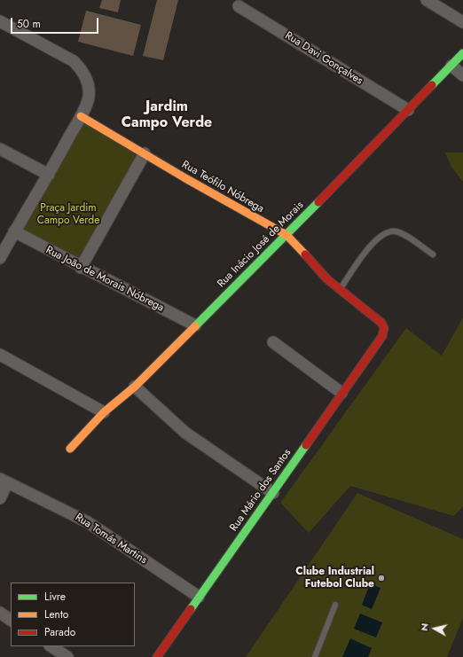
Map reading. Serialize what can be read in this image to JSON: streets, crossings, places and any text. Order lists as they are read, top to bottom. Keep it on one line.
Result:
{"streets":{"street":["Rua Davi Gonçalves","Rua Teófilo Nóbrega","Rua Inácio José de Morais","Rua João de Morais Nóbrega","Rua Mário dos Santos","Rua Tomás Martins"]},"crossings":[["Rua Davi Gonçalves","Rua Inácio José de Morais"],["Rua Teófilo Nóbrega","Rua Inácio José de Morais"],["Rua Teófilo Nóbrega","Rua Mário dos Santos"],["Rua Inácio José de Morais","Rua João de Morais Nóbrega"],["Rua Mário dos Santos","Rua Tomás Martins"]],"districts":["Jardim Campo Verde"],"parks":["Praça Jardim Campo Verde"],"places":["Clube Industrial Futebol Clube"],"legend":["Livre","Lento","Parado"],"scale_bar":"50 m","north":"left"}
